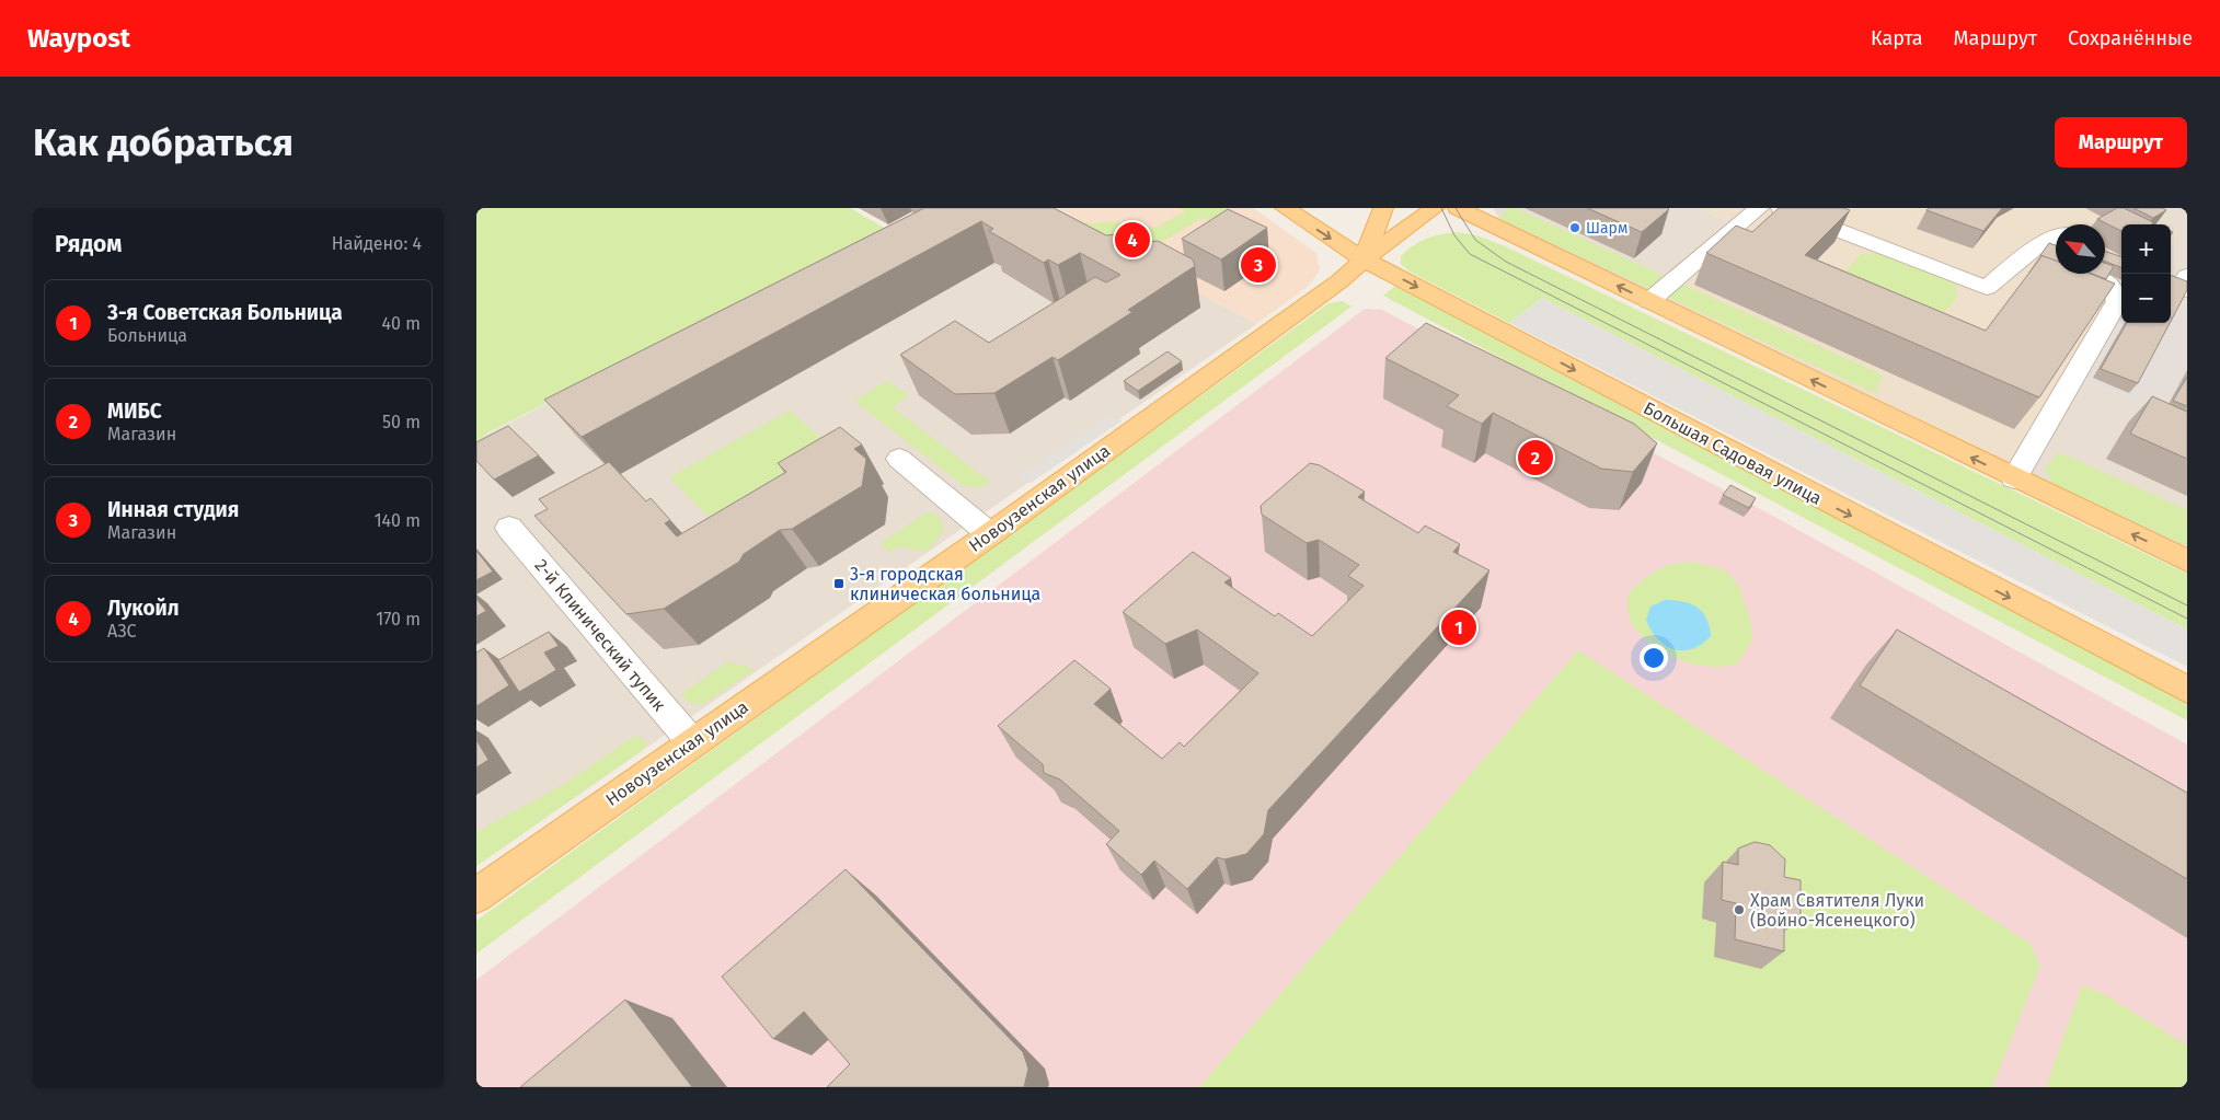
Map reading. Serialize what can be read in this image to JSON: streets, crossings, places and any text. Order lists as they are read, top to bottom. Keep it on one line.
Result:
{"streets":{"main road":["Большая Садовая улица","Новоузенская улица"],"lane":["2-й Клинический тупик"]},"crossings":[["Большая Садовая улица","Новоузенская улица"],["Новоузенская улица","2-й Клинический тупик"]],"places":{"other":["Шарм","Храм Cвятителя Луки (Войно-Ясенецкого)"],"transit":["3-я городская клиническая больница"]},"north":"top left","page":{"header":"Waypost","nav":["Карта","Маршрут","Сохранённые"],"buttons":"Маршрут","title":"Как добраться","heading":["Рядом","Найдено: 4"],"pins":["4","3","2","1"],"map_buttons":["+","−"],"list":[{"mark":"1","name":"3-я Советская Больница","note":"Больница","value":"40 m"},{"mark":"2","name":"МИБС","note":"Магазин","value":"50 m"},{"mark":"3","name":"Инная студия","note":"Магазин","value":"140 m"},{"mark":"4","name":"Лукойл","note":"АЗС","value":"170 m"}]}}
